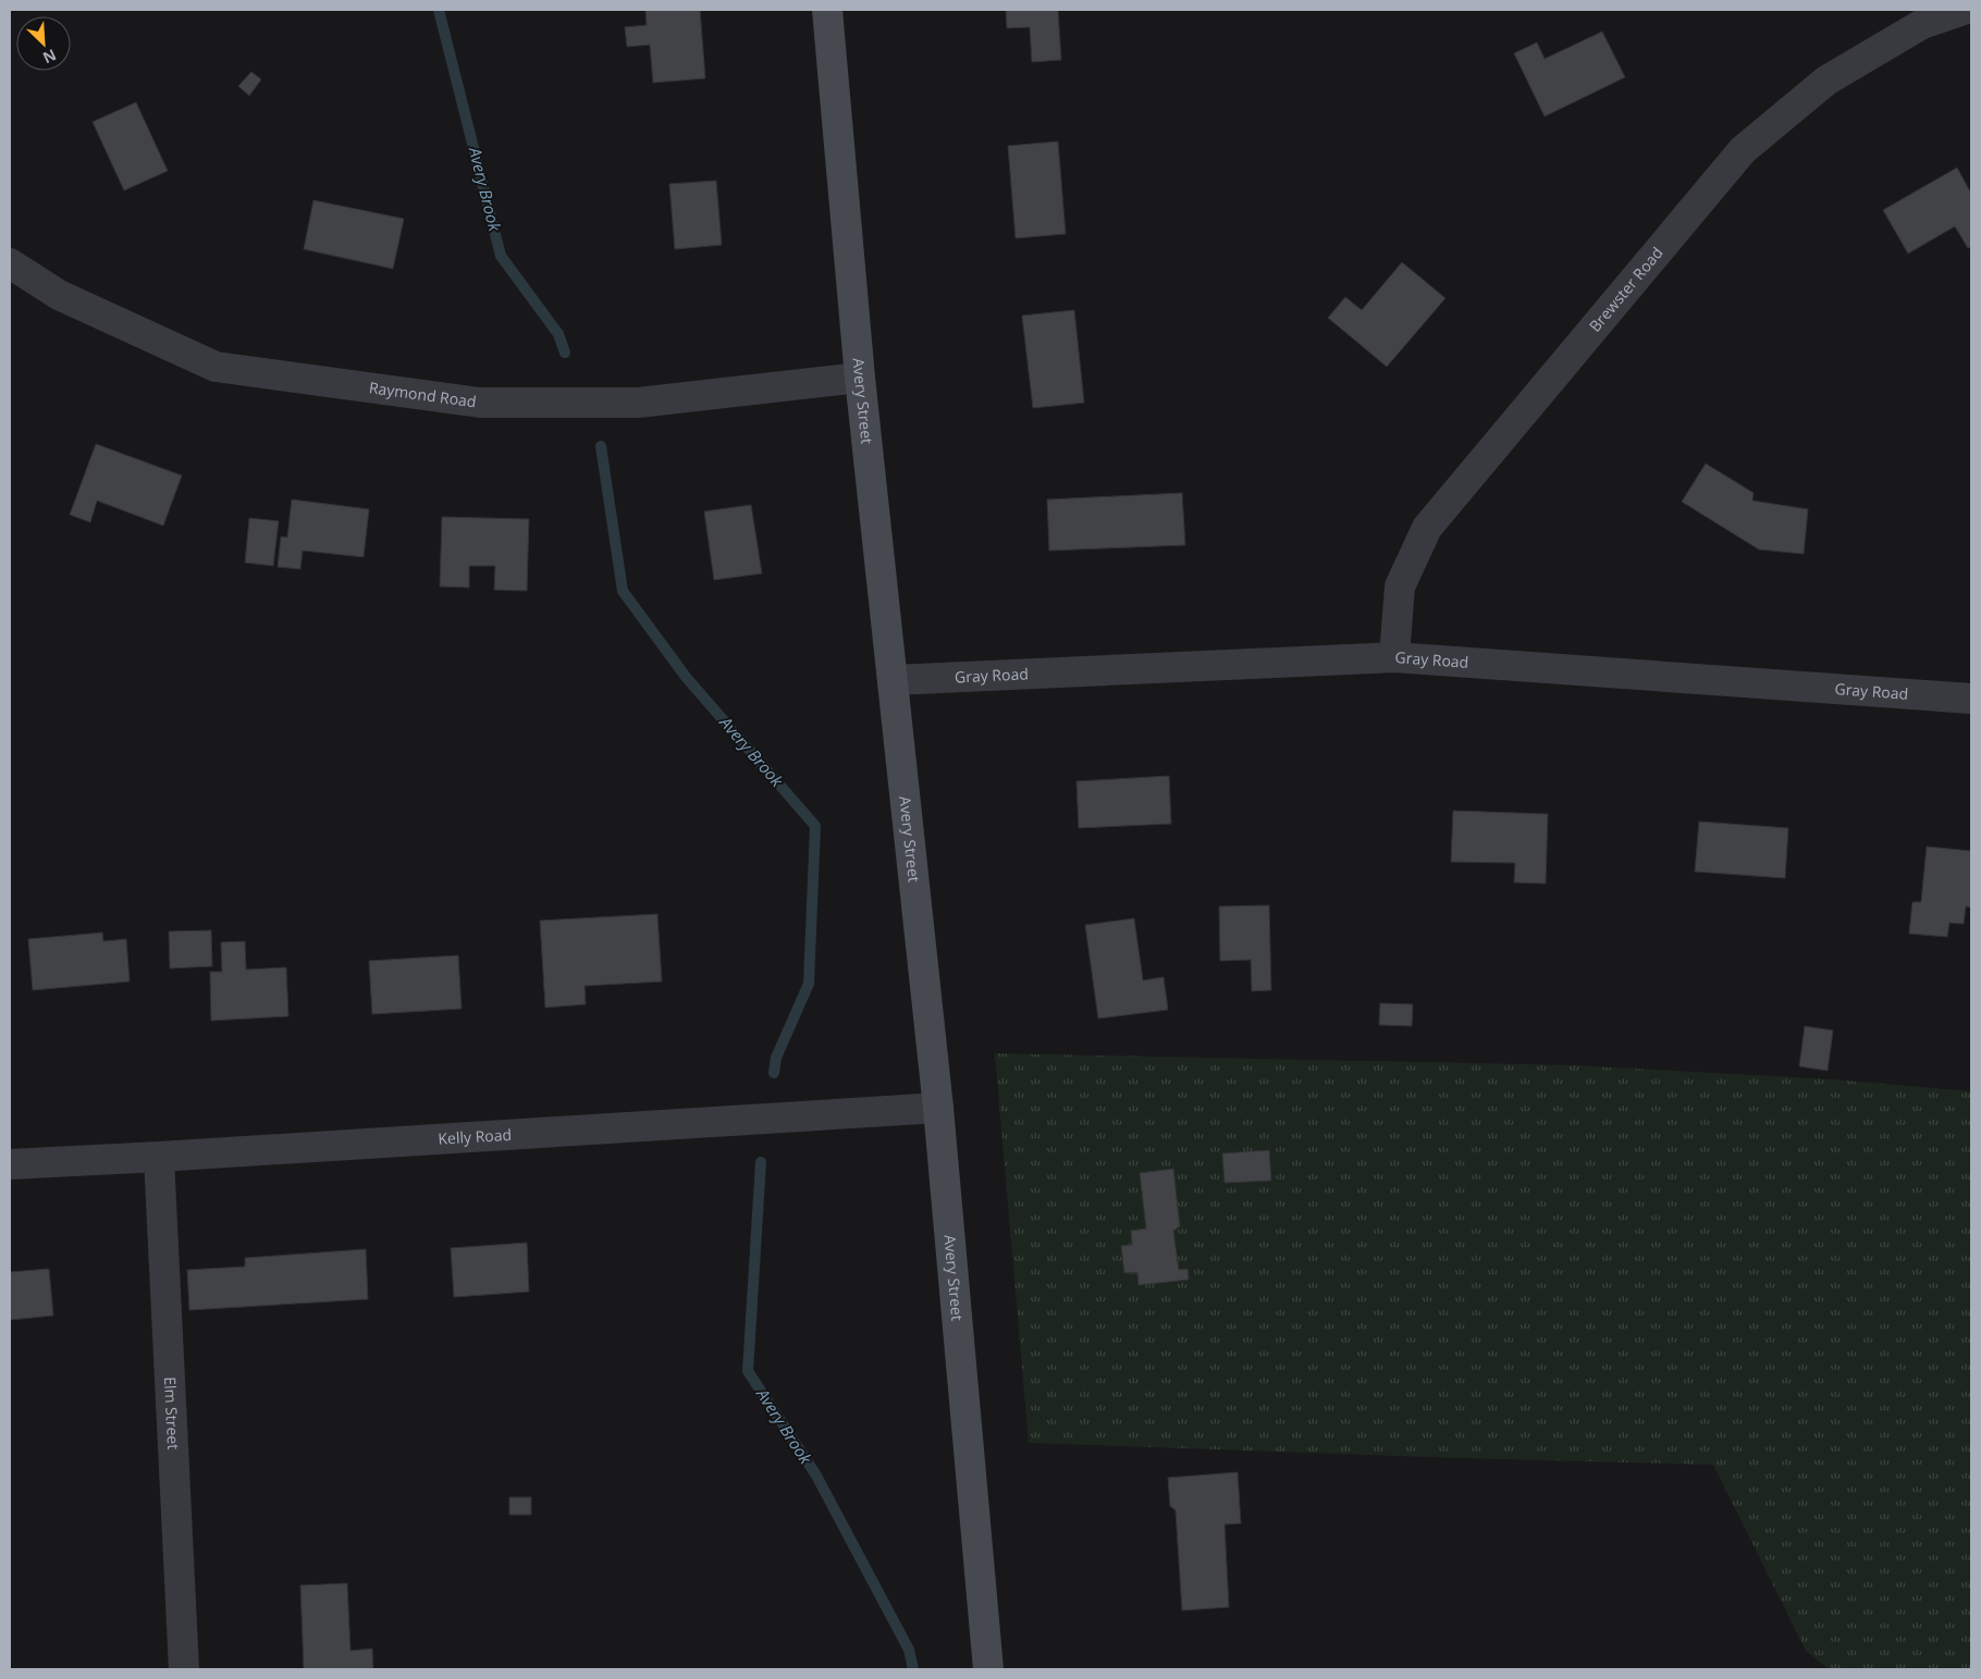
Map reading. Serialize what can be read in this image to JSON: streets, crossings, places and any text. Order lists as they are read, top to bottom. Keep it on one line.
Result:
{"streets":{"main road":["Avery Street"],"street":["Brewster Road","Raymond Road","Gray Road","Kelly Road","Elm Street"]},"crossings":[["Brewster Road","Gray Road"],["Raymond Road","Avery Street"],["Avery Street","Gray Road"],["Avery Street","Kelly Road"],["Kelly Road","Elm Street"]],"water":["Avery Brook"],"north":"bottom right"}
